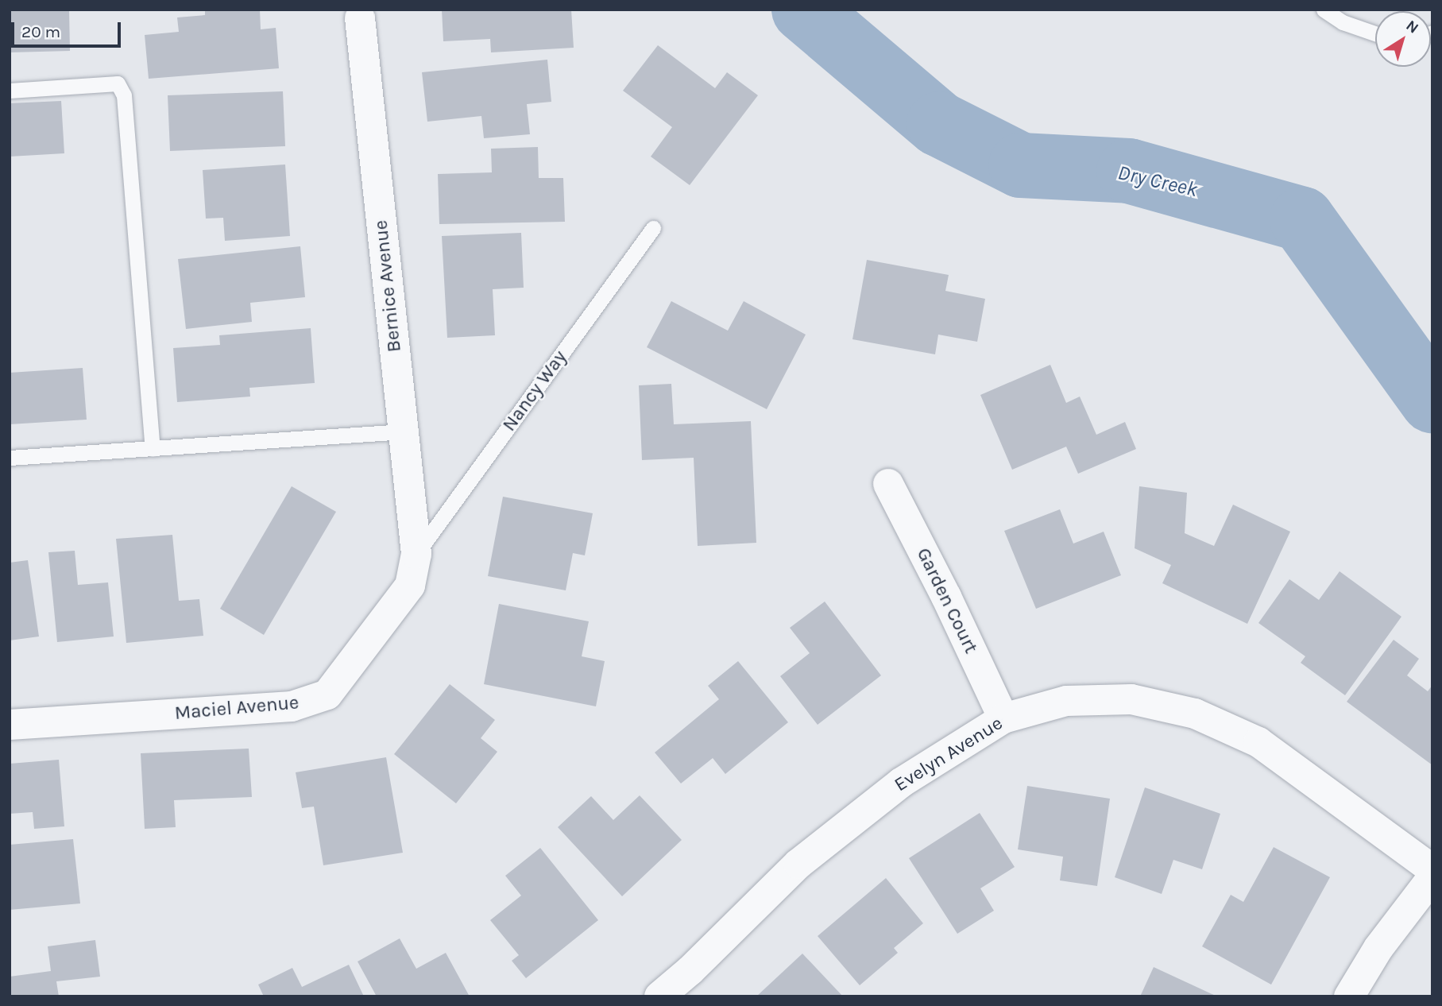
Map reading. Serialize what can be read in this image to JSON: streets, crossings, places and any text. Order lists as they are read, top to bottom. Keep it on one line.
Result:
{"streets":{"street":["Bernice Avenue","Garden Court","Maciel Avenue","Evelyn Avenue"],"lane":["Nancy Way"]},"crossings":[["Bernice Avenue","Nancy Way"],["Bernice Avenue","Maciel Avenue"],["Nancy Way","Maciel Avenue"],["Garden Court","Evelyn Avenue"]],"water":["Dry Creek"],"scale_bar":"20 m","north":"top right"}
